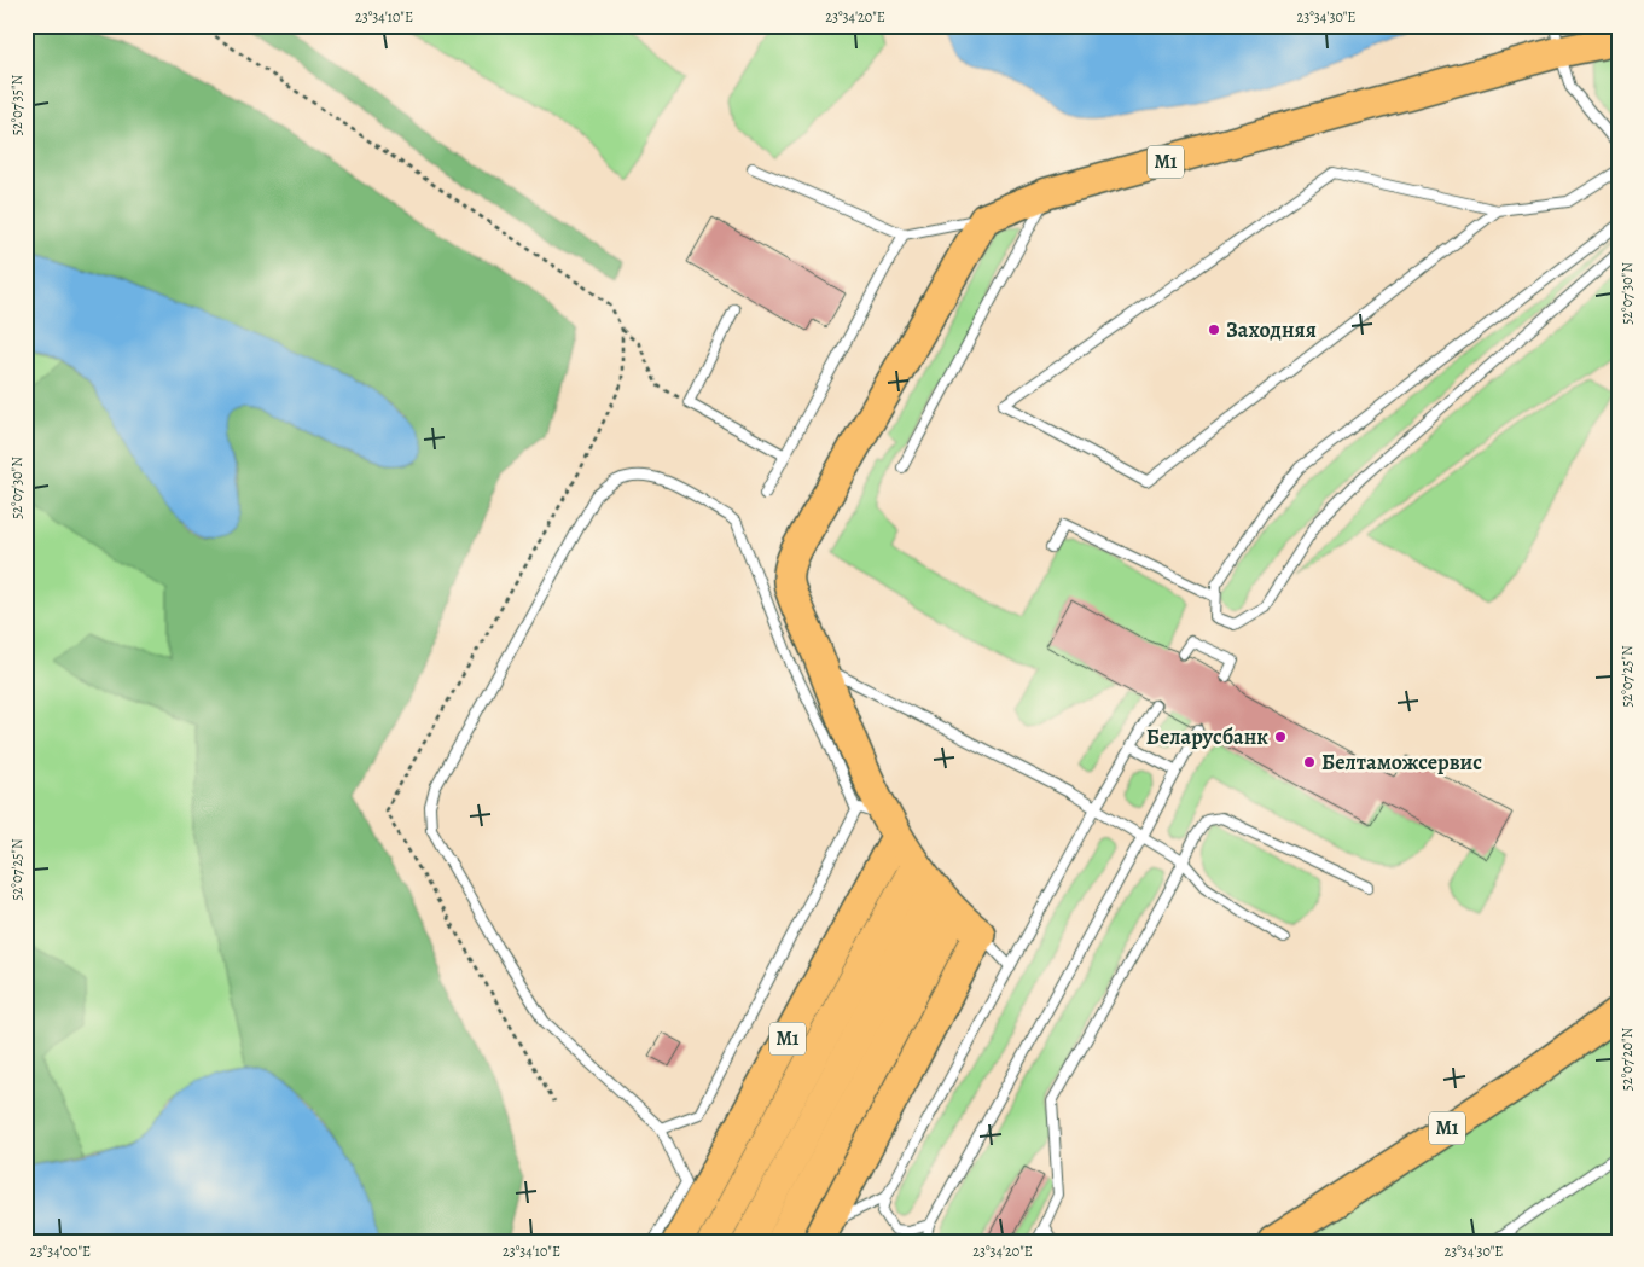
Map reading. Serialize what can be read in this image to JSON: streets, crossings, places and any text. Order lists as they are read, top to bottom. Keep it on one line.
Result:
{"streets":{"highway":["М1"]},"places":["Заходняя","Беларусбанк","Белтаможсервис"],"coordinates":["23°34'10\"E","23°34'20\"E","23°34'30\"E","52°07'35\"N","52°07'30\"N","52°07'25\"N","52°07'20\"N","23°34'00\"E"]}
